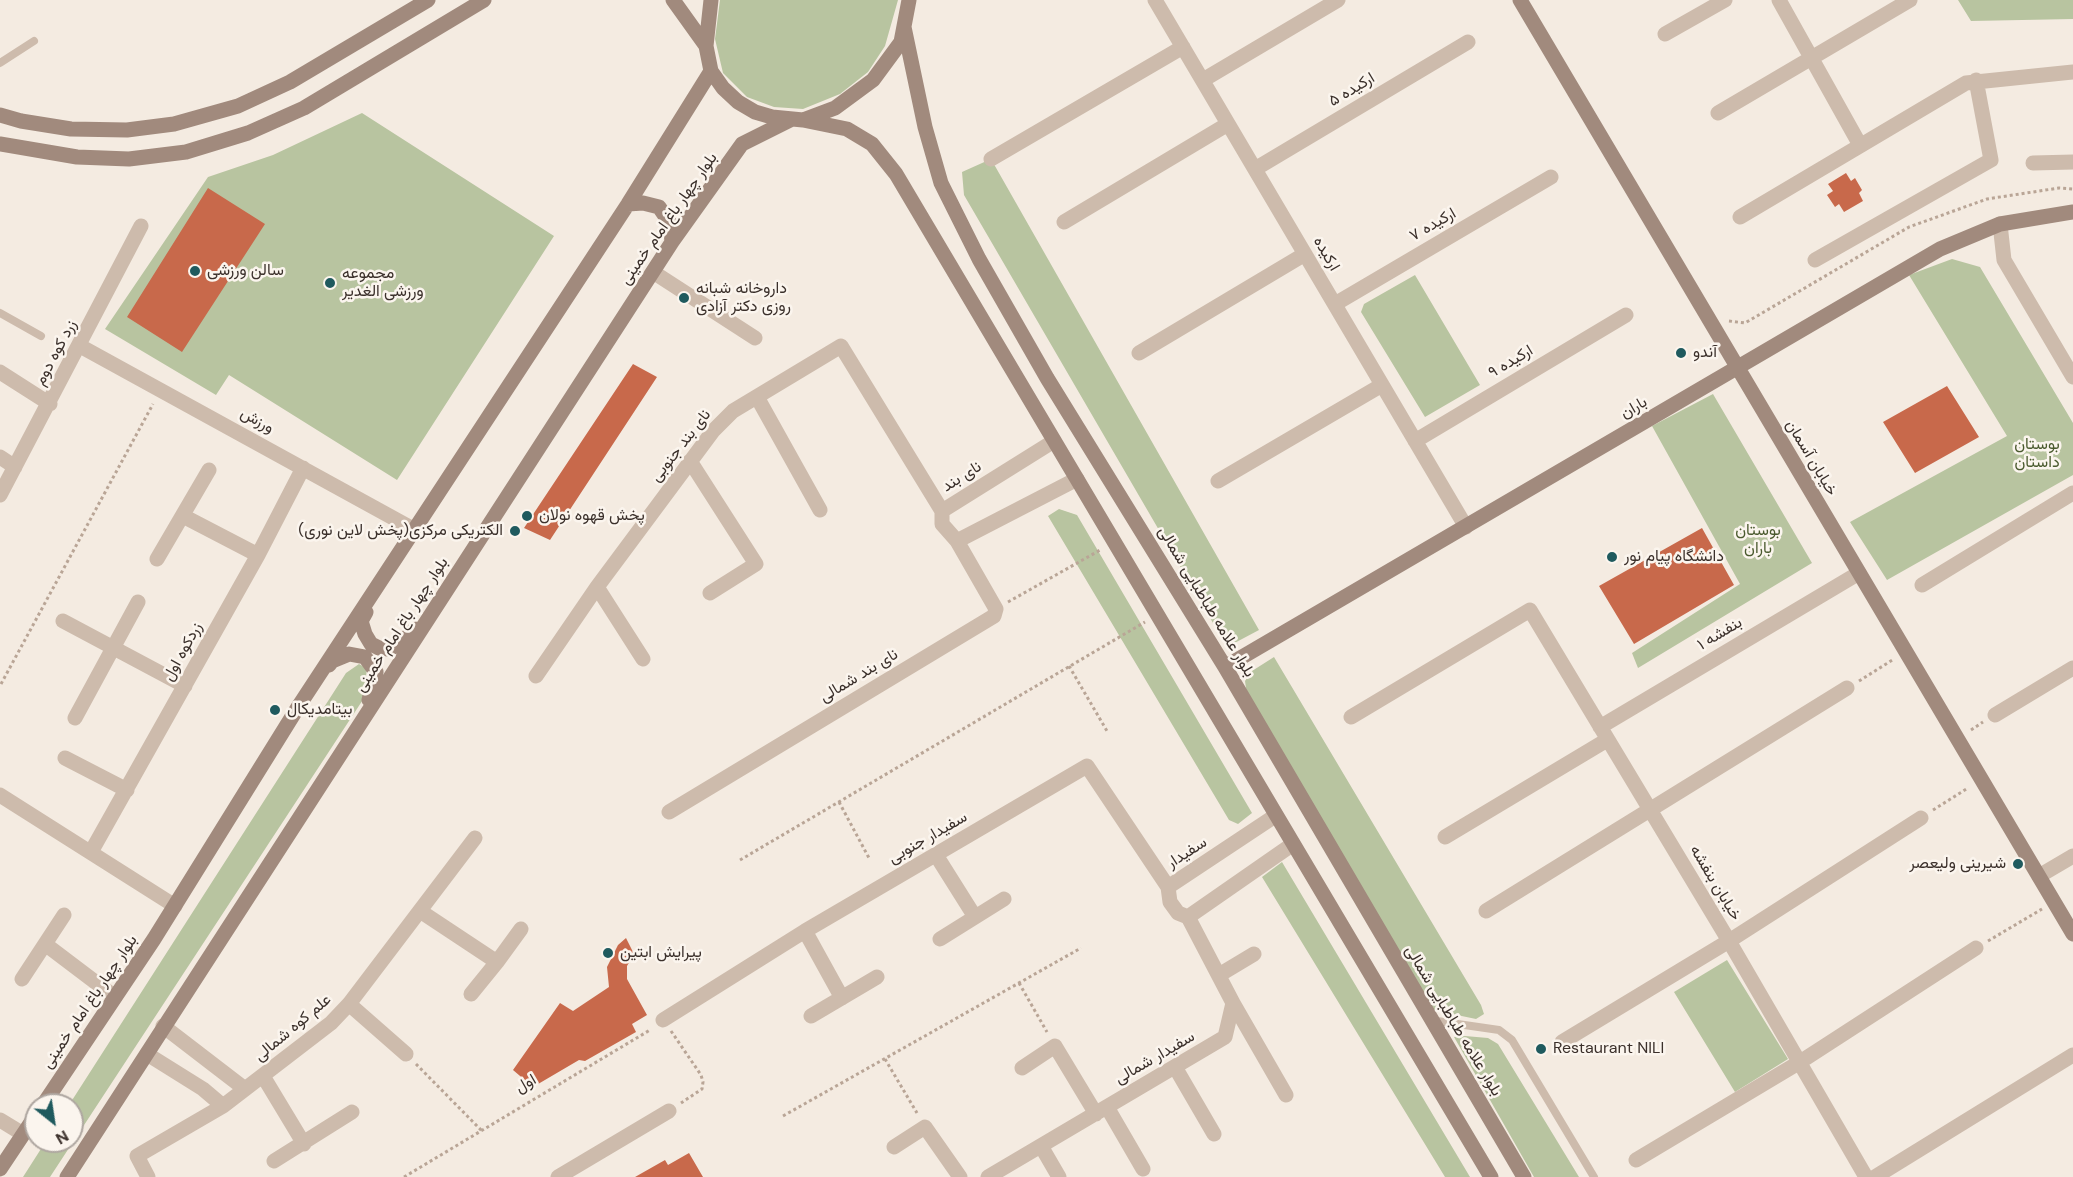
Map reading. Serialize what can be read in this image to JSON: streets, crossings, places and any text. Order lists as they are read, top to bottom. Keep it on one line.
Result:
{"streets":{"main road":["بلوار چهار باغ امام خمینی","باران","خیابان آسمان","بلوار علامه طباطبایی شمالی"],"street":["ارکیده ۵","ارکیده ۷","ارکیده","زرد کوه دوم","ارکیده ۹","ورزش","نای بند جنوبی","نای بند","بنفشه ۱","زردکوه اول","نای بند شمالی","سفیدار جنوبی","سفیدار","خیابان بنفشه","علم کوه شمالی","سفیدار شمالی"],"path":["اول"]},"crossings":[["ارکیده ۵","ارکیده"],["بلوار چهار باغ امام خمینی","ورزش"],["بلوار چهار باغ امام خمینی","بلوار علامه طباطبایی شمالی"],["ارکیده ۷","ارکیده"],["ارکیده","ارکیده ۹"],["ارکیده","باران"],["زرد کوه دوم","ورزش"],["باران","خیابان آسمان"],["باران","بلوار علامه طباطبایی شمالی"],["ورزش","زردکوه اول"],["نای بند جنوبی","نای بند"],["خیابان آسمان","بنفشه ۱"],["بنفشه ۱","خیابان بنفشه"],["سفیدار جنوبی","سفیدار"],["سفیدار جنوبی","اول"]],"parks":["بوستان داستان","بوستان باران"],"places":["سالن ورزشی","مجموعه ورزشی الغدیر","داروخانه شبانه روزی دکتر آزادی","آندو","پخش قهوه نولان","الکتریکی مرکزی(پخش لاین نوری)","دانشگاه پیام نور","بیتامدیکال","شیرینی ولیعصر","پیرایش ابتین","Restaurant NILI"],"north":"bottom right"}
